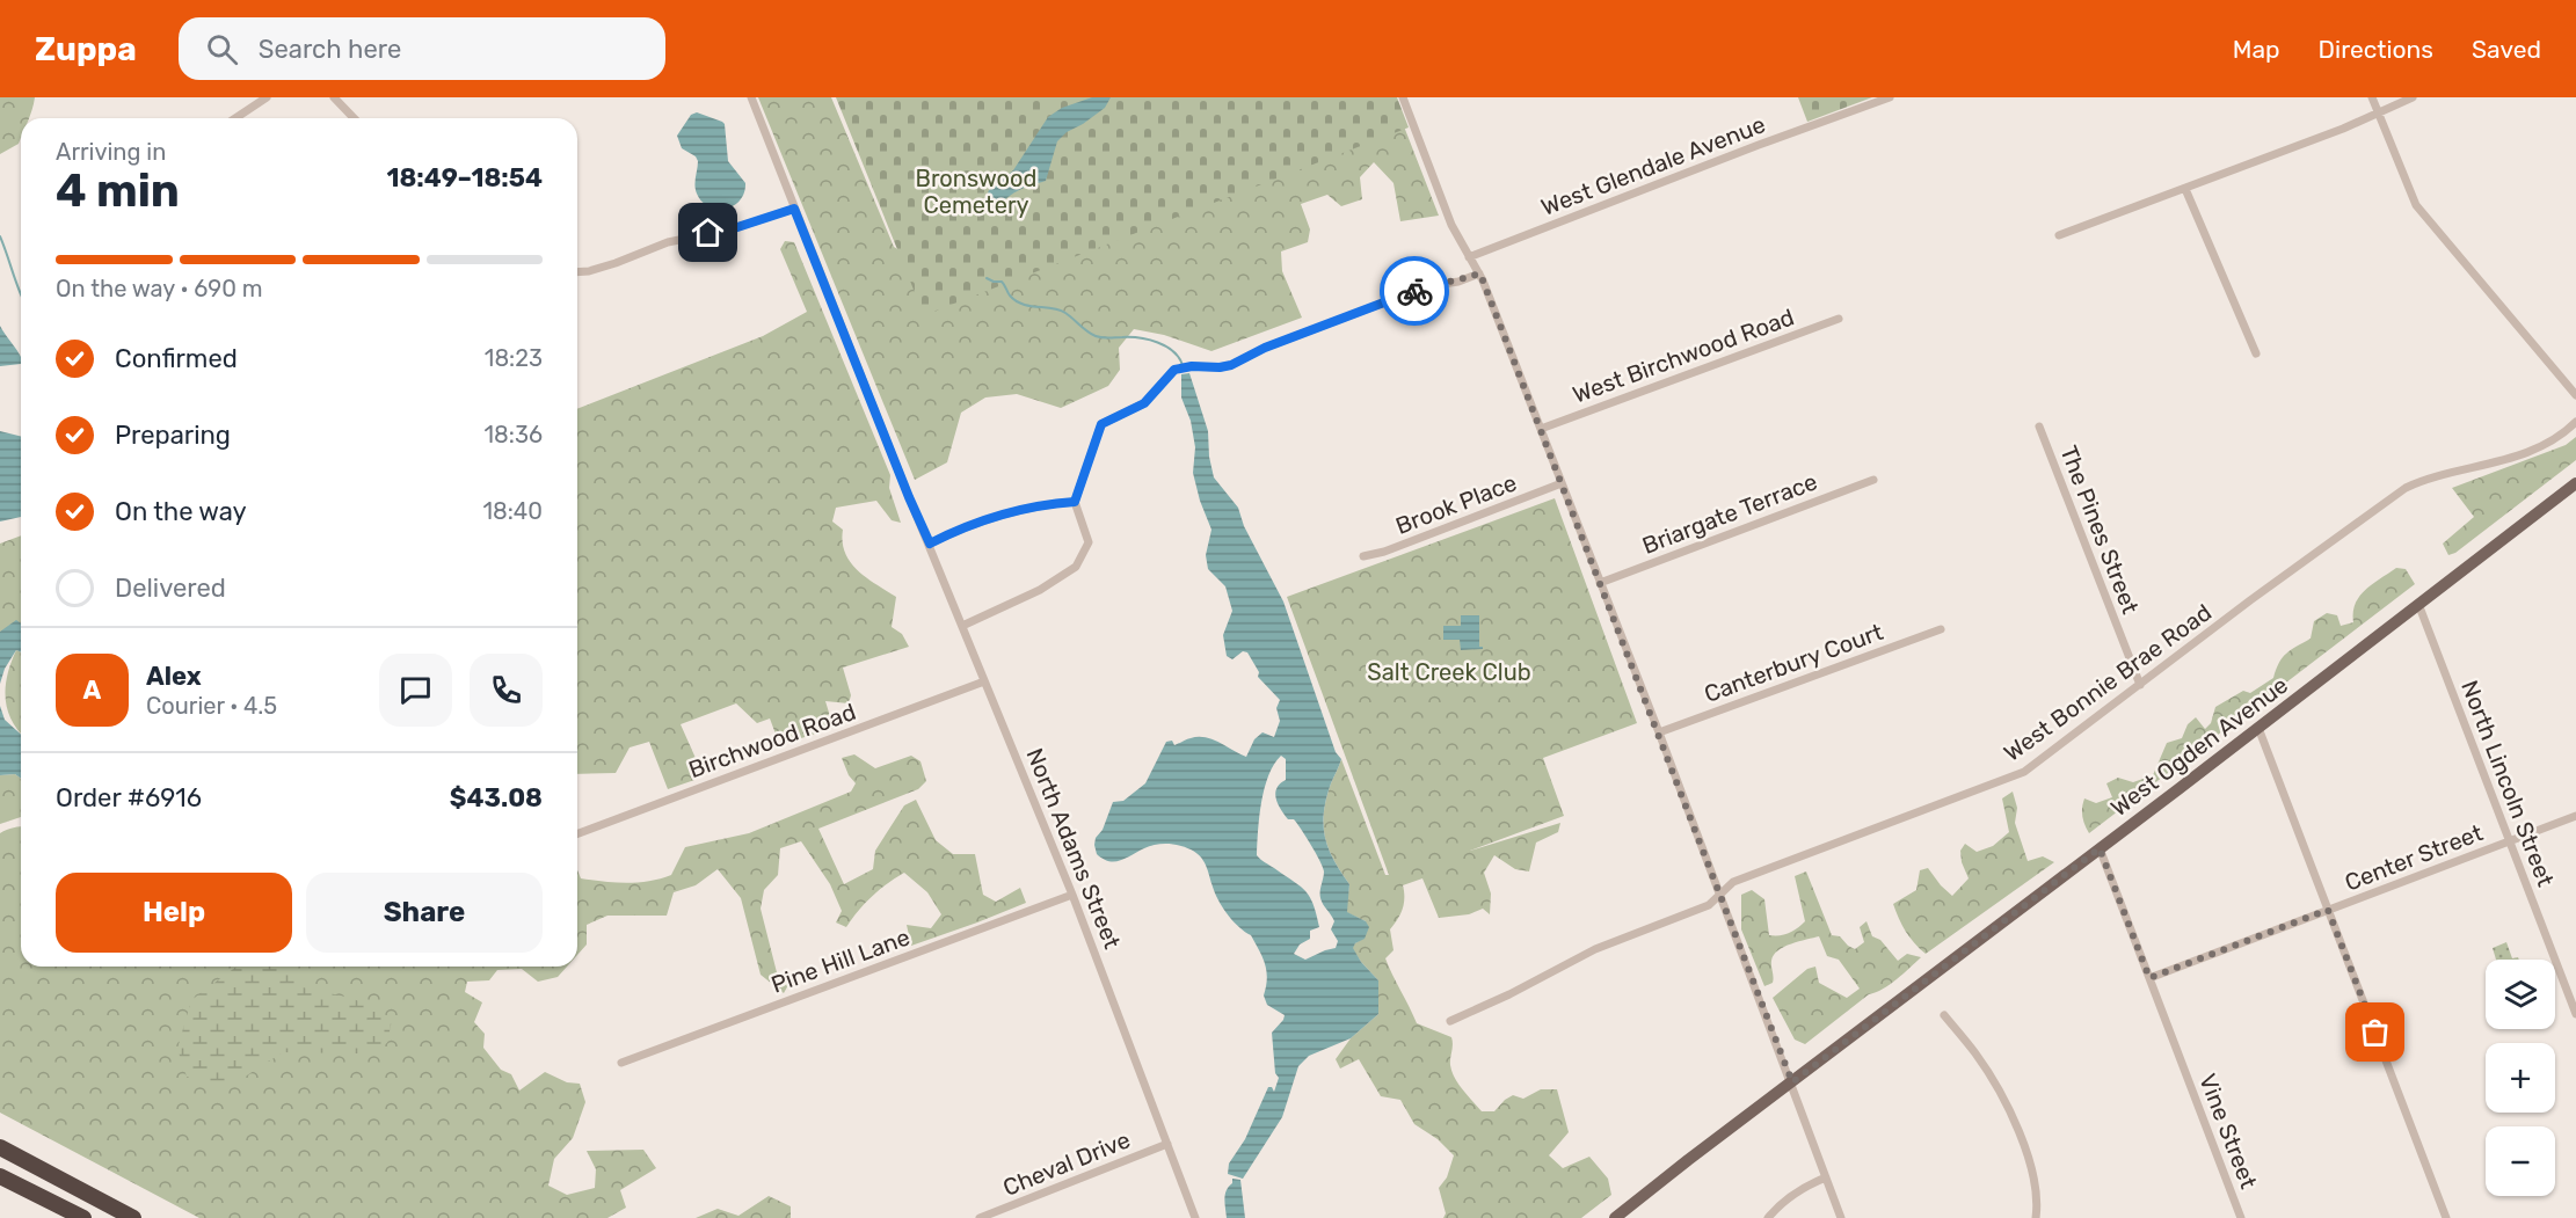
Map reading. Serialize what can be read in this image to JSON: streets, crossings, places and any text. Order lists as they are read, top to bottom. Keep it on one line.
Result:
{"streets":{"main road":["West Ogden Avenue"],"street":["West Glendale Avenue","West Birchwood Road","Brook Place","Briargate Terrace","The Pines Street","Canterbury Court","West Bonnie Brae Road","Birchwood Road","North Lincoln Street","North Adams Street","Center Street","Pine Hill Lane","Vine Street","Cheval Drive"]},"crossings":[["The Pines Street","West Bonnie Brae Road"],["Birchwood Road","North Adams Street"],["West Ogden Avenue","North Lincoln Street"],["North Lincoln Street","Center Street"],["North Adams Street","Pine Hill Lane"],["North Adams Street","Cheval Drive"],["Center Street","Vine Street"]],"parks":["Bronswood Cemetery","Salt Creek Club"],"page":{"header":"Zuppa","search":"Search here","nav":["Map","Directions","Saved"],"heading":["4 min","Arriving in","18:49–18:54"],"panel":["Alex","Courier · 4.5","Order #6916","$43.08"],"bar":"On the way · 690 m","list":[["Confirmed","18:23"],["Preparing","18:36"],["On the way","18:40"],"Delivered"],"round":"A","buttons":["Help","Share"],"map_buttons":["+","−"]}}
